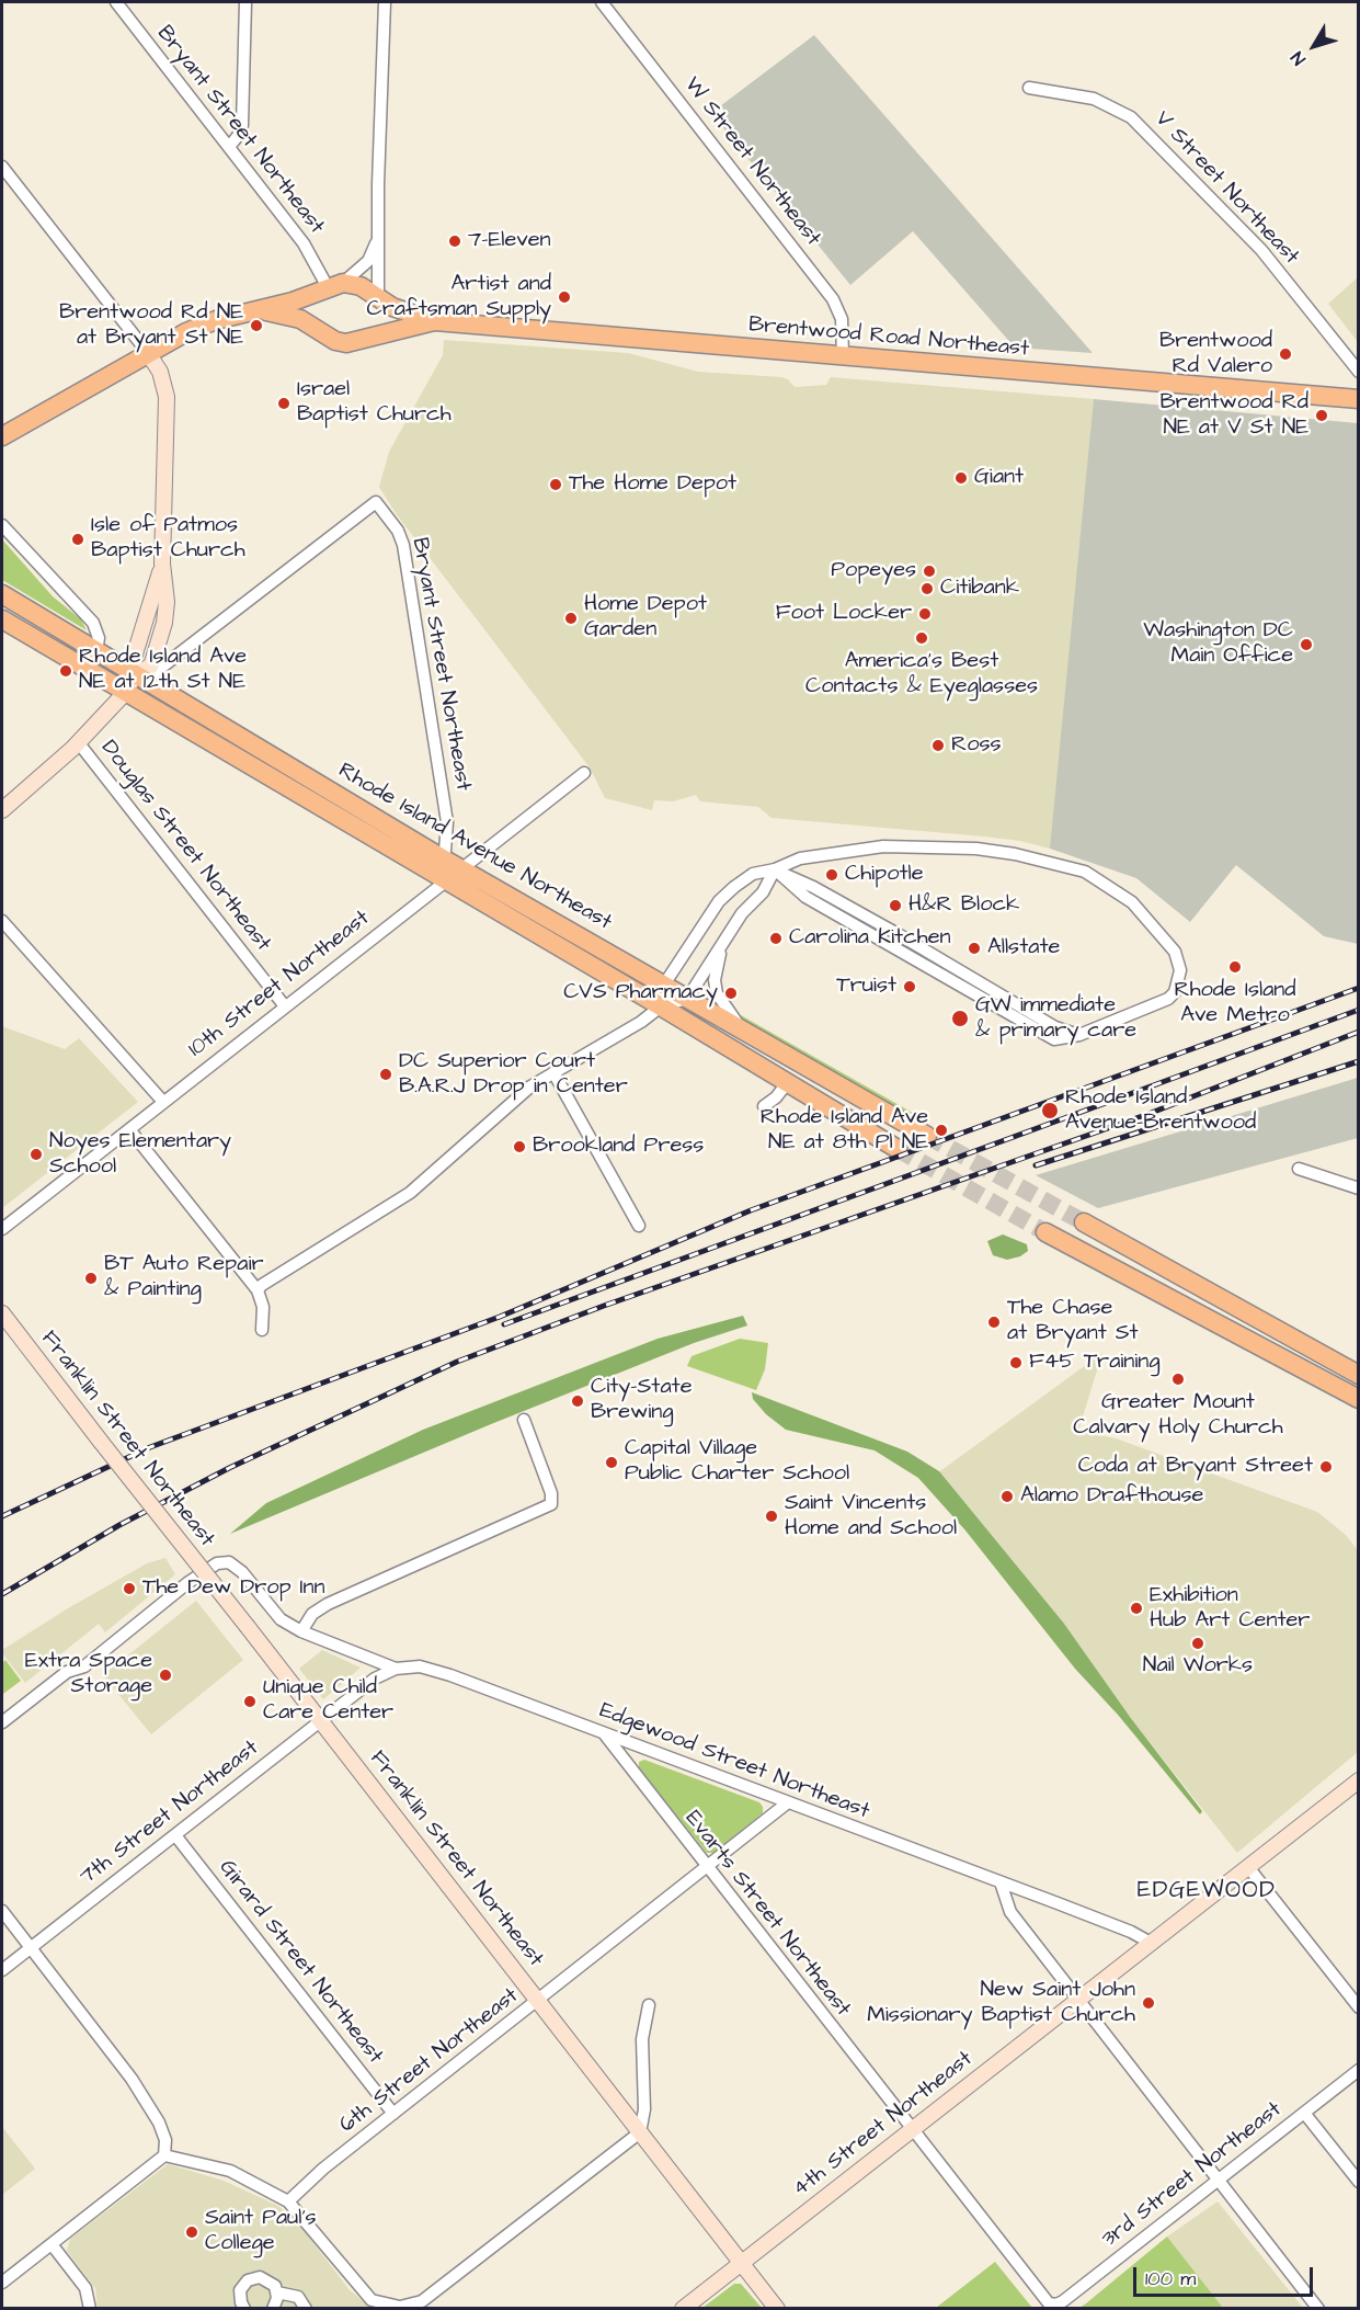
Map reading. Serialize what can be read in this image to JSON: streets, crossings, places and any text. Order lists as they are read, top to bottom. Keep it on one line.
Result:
{"streets":{"main road":["Brentwood Road Northeast","Rhode Island Avenue Northeast"],"street":["Bryant Street Northeast","W Street Northeast","V Street Northeast","Douglas Street Northeast","10th Street Northeast","Franklin Street Northeast","Edgewood Street Northeast","7th Street Northeast","Evarts Street Northeast","Girard Street Northeast","6th Street Northeast","4th Street Northeast","3rd Street Northeast"]},"crossings":[["Bryant Street Northeast","Brentwood Road Northeast"],["Bryant Street Northeast","Rhode Island Avenue Northeast"],["Bryant Street Northeast","10th Street Northeast"],["W Street Northeast","Brentwood Road Northeast"],["Douglas Street Northeast","10th Street Northeast"],["Rhode Island Avenue Northeast","10th Street Northeast"],["Franklin Street Northeast","7th Street Northeast"],["Franklin Street Northeast","6th Street Northeast"],["Franklin Street Northeast","4th Street Northeast"],["Edgewood Street Northeast","7th Street Northeast"],["Edgewood Street Northeast","Evarts Street Northeast"],["Edgewood Street Northeast","6th Street Northeast"],["Edgewood Street Northeast","4th Street Northeast"],["7th Street Northeast","Girard Street Northeast"],["Evarts Street Northeast","6th Street Northeast"],["Evarts Street Northeast","4th Street Northeast"],["Evarts Street Northeast","3rd Street Northeast"],["Girard Street Northeast","6th Street Northeast"]],"districts":["EDGEWOOD"],"places":["7-Eleven","Artist and Craftsman Supply","Brentwood Rd NE at Bryant St NE","Brentwood Rd Valero","Israel Baptist Church","Brentwood Rd NE at V St NE","Giant","The Home Depot","Isle of Patmos Baptist Church","Popeyes","Citibank","Foot Locker","Home Depot Garden","America's Best Contacts & Eyeglasses","Washington DC Main Office","Rhode Island Ave NE at 12th St NE","Ross","Chipotle","H&R Block","Carolina Kitchen","Allstate","Rhode Island Ave Metro","Truist","CVS Pharmacy","GW immediate & primary care","DC Superior Court B.A.R.J Drop in Center","Rhode Island Avenue–Brentwood","Rhode Island Ave NE at 8th Pl NE","Brookland Press","Noyes Elementary School","BT Auto Repair & Painting","The Chase at Bryant St","F45 Training","Greater Mount Calvary Holy Church","City-State Brewing","Capital Village Public Charter School","Coda at Bryant Street","Alamo Drafthouse","Saint Vincents Home and School","The Dew Drop Inn","Exhibition Hub Art Center","Nail Works","Extra Space Storage","Unique Child Care Center","New Saint John Missionary Baptist Church","Saint Paul's College"],"scale_bar":"100 m","north":"bottom left"}
